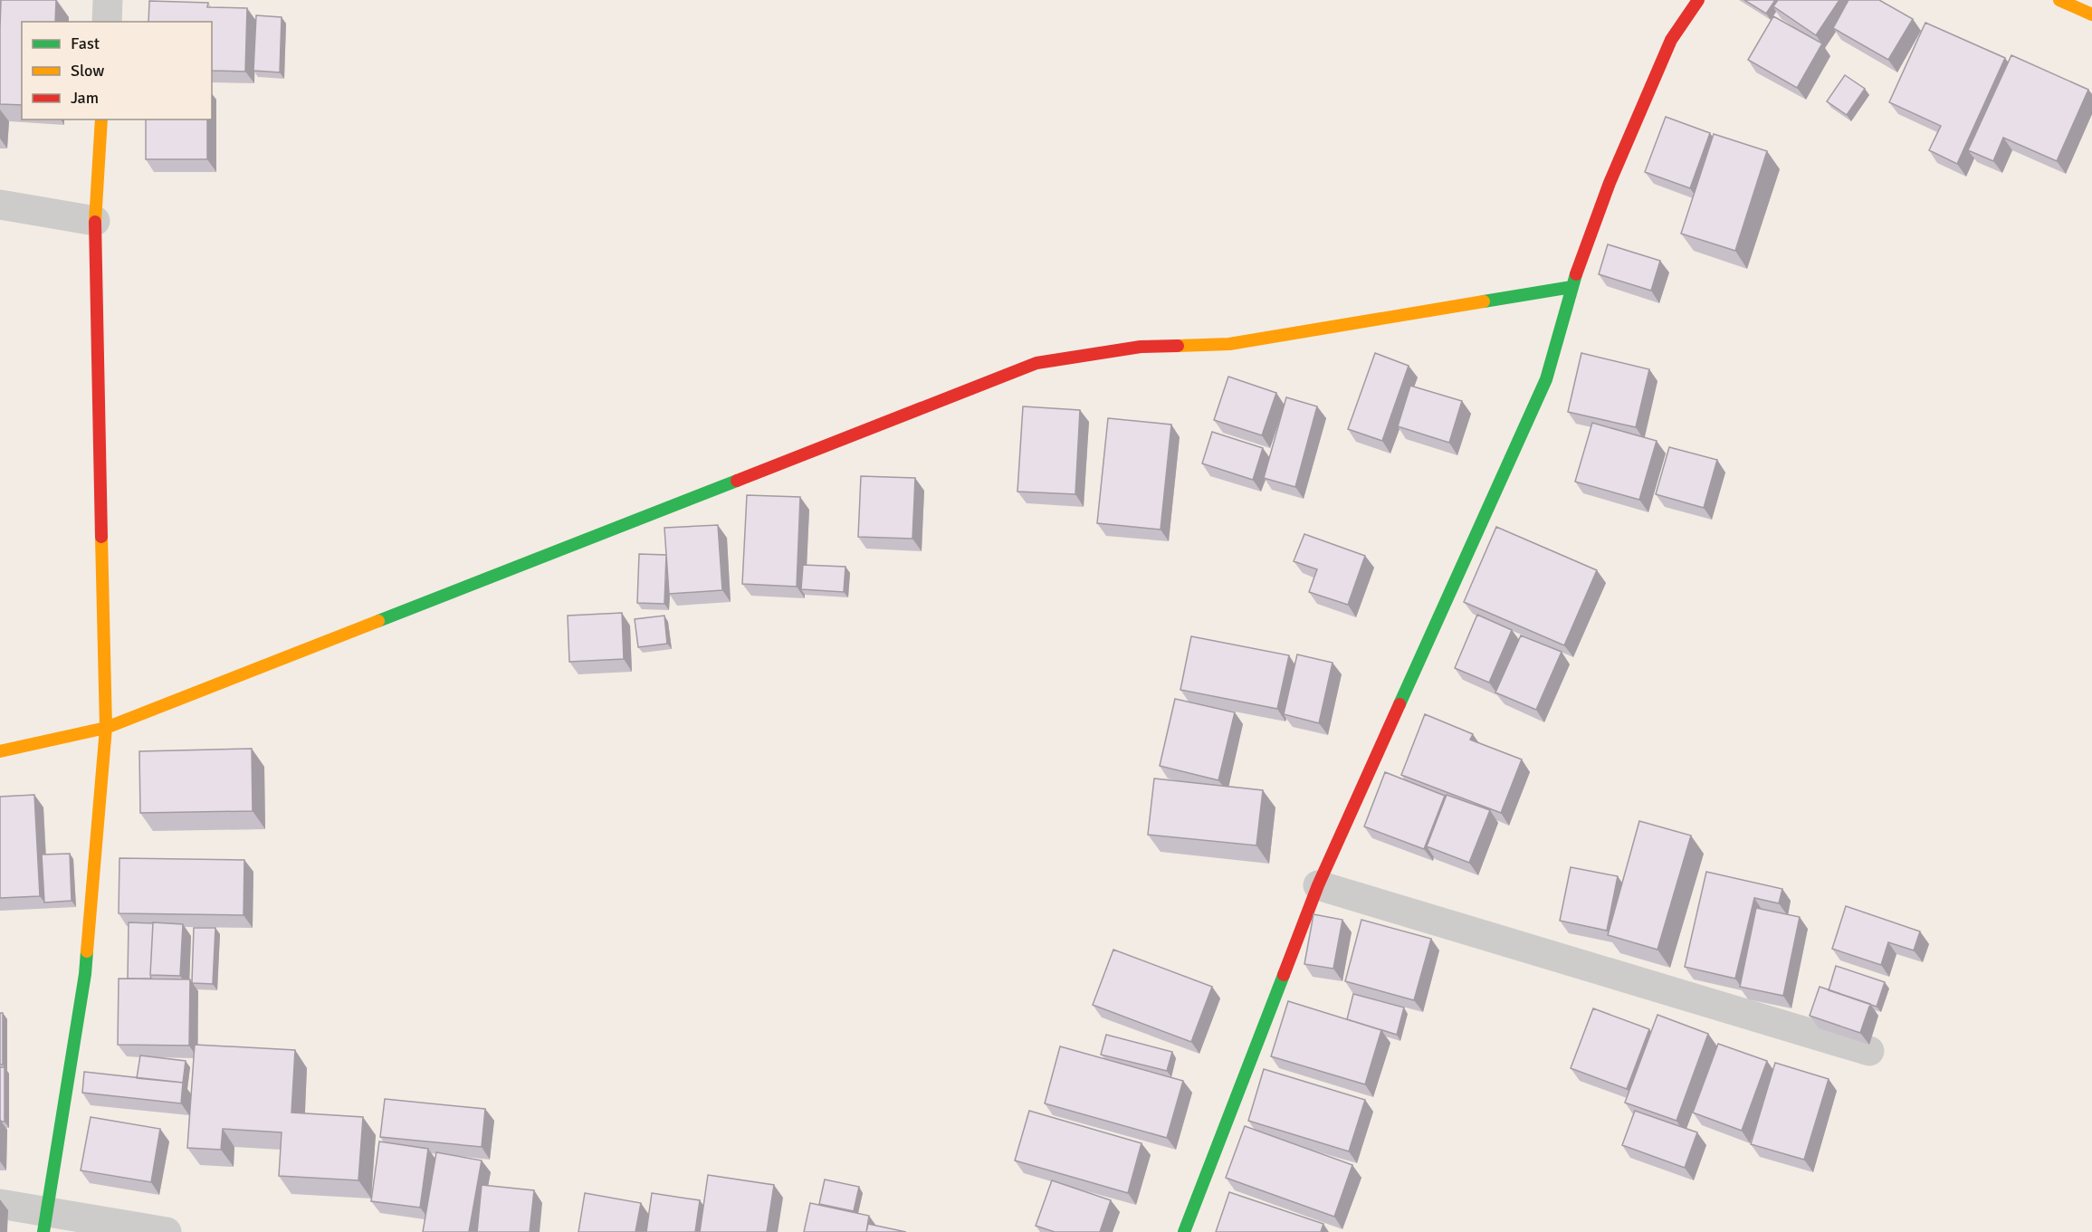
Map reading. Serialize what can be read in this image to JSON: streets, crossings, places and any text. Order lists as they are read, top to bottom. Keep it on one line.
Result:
{"legend":["Fast","Slow","Jam"]}
